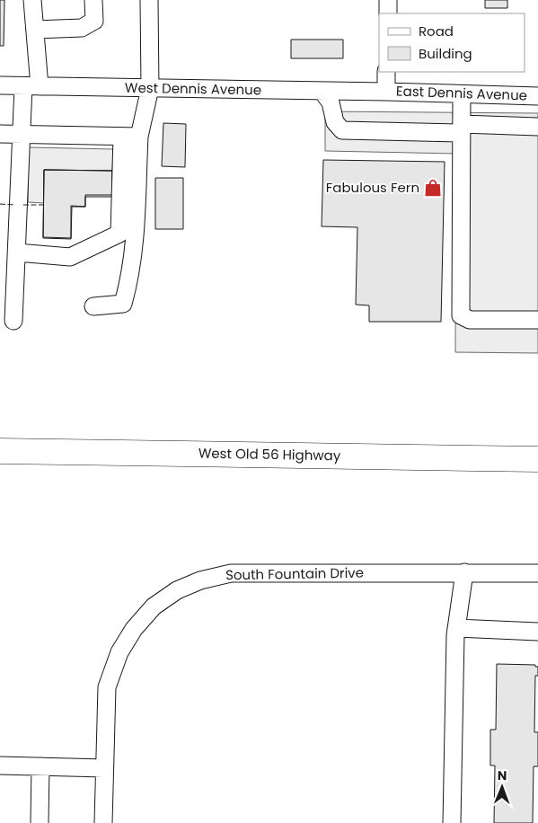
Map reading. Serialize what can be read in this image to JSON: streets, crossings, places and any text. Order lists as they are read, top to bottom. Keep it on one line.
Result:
{"streets":{"highway":["West Old 56 Highway"],"street":["West Dennis Avenue","East Dennis Avenue","South Fountain Drive"]},"crossings":[["West Dennis Avenue","East Dennis Avenue"]],"places":{"shop":["Fabulous Fern"]},"legend":["Road","Building"],"north":"top"}
